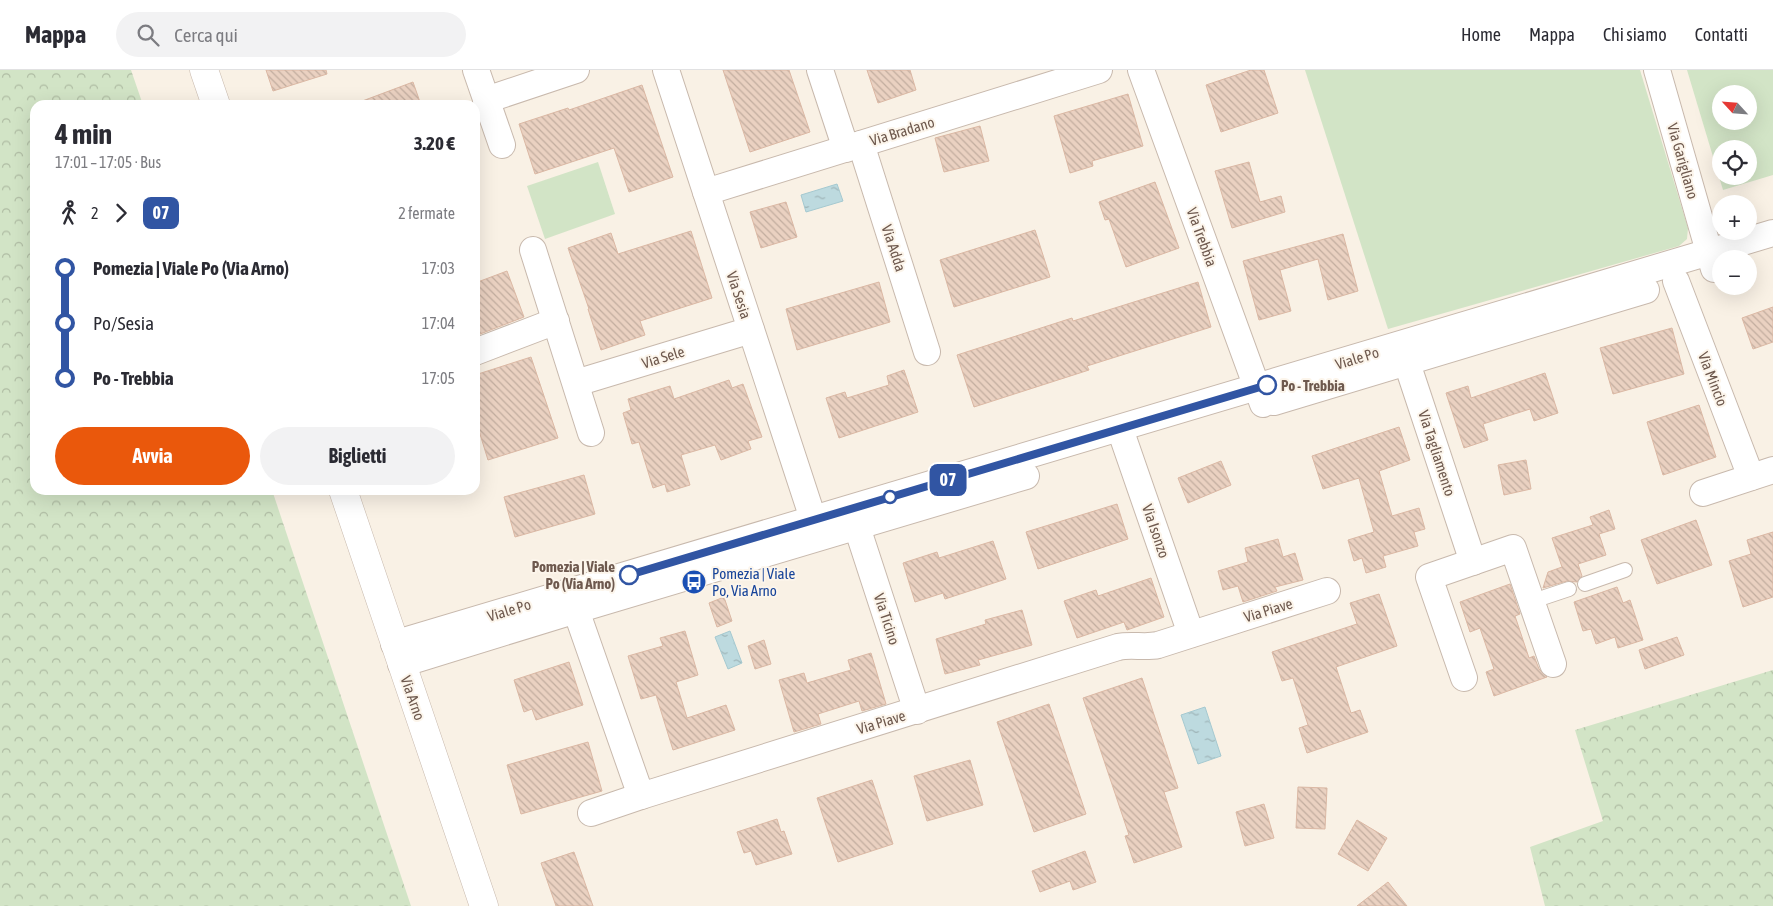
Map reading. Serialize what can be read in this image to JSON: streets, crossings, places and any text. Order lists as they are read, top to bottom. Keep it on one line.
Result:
{"streets":{"street":["Via Bradano","Via Garigliano","Via Trebbia","Via Adda","Via Sesia","Via Sele","Viale Po","Via Mincio","Via Tagliamento","Via Isonzo","Via Piave","Via Ticino","Via Arno"]},"crossings":[["Via Bradano","Via Adda"],["Via Bradano","Via Sesia"],["Via Trebbia","Viale Po"],["Via Sesia","Via Sele"],["Via Sesia","Viale Po"],["Viale Po","Via Mincio"],["Viale Po","Via Tagliamento"],["Viale Po","Via Isonzo"],["Viale Po","Via Ticino"],["Viale Po","Via Arno"],["Via Isonzo","Via Piave"],["Via Piave","Via Ticino"]],"places":{"other":["Po - Trebbia","Pomezia | Viale Po (Via Arno)"],"bus stop":["Pomezia | Viale Po, Via Arno"]},"lines":["bus line 07"],"north":"top left","page":{"header":"Mappa","search":"Cerca qui","nav":["Home","Mappa","Chi siamo","Contatti"],"on_map":"07","map_buttons":["+","−"],"heading":["4 min","17:01 – 17:05 · Bus","3.20 €"],"legs":["2","07","2 fermate"],"list":[{"name":"Pomezia | Viale Po (Via Arno)","value":"17:03"},{"name":"Po/Sesia","value":"17:04"},{"name":"Po - Trebbia","value":"17:05"}],"buttons":["Avvia","Biglietti"]}}
